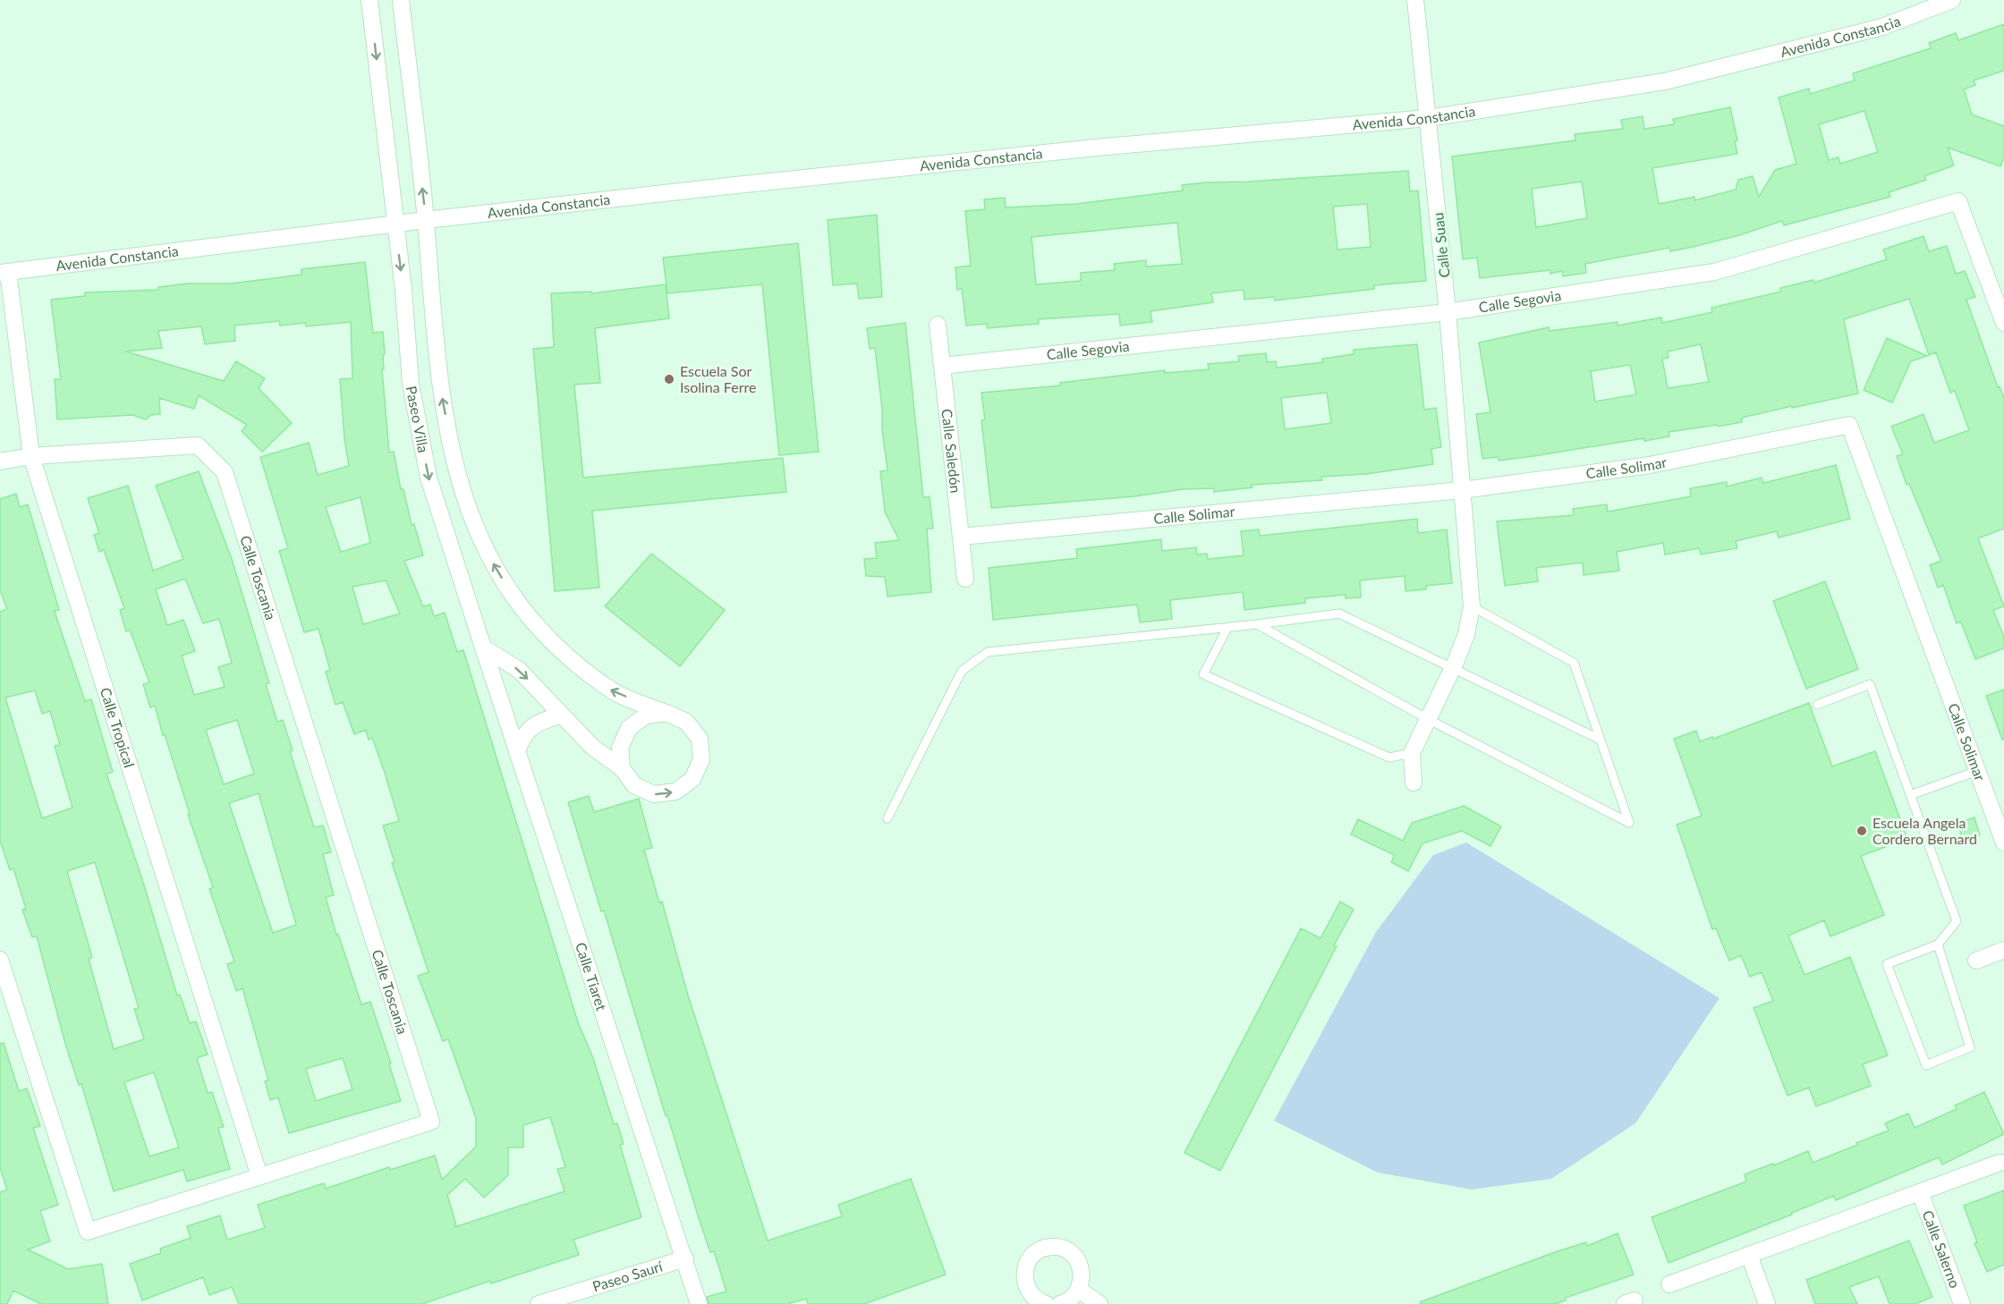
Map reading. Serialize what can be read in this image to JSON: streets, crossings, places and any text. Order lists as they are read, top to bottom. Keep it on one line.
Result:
{"streets":{"street":["Avenida Constancia","Calle Suau","Calle Segovia","Paseo Villa","Calle Saledón","Calle Solimar","Calle Toscania","Calle Tropical","Calle Tiaret","Calle Salerno","Paseo Saurí"]},"crossings":[["Avenida Constancia","Calle Suau"],["Avenida Constancia","Paseo Villa"],["Avenida Constancia","Calle Tropical"],["Calle Suau","Calle Segovia"],["Calle Suau","Calle Solimar"],["Calle Segovia","Calle Saledón"],["Paseo Villa","Calle Tiaret"],["Calle Saledón","Calle Solimar"],["Calle Toscania","Calle Tropical"],["Calle Tiaret","Paseo Saurí"]],"places":["Escuela Sor Isolina Ferre","Escuela Angela Cordero Bernard"]}
